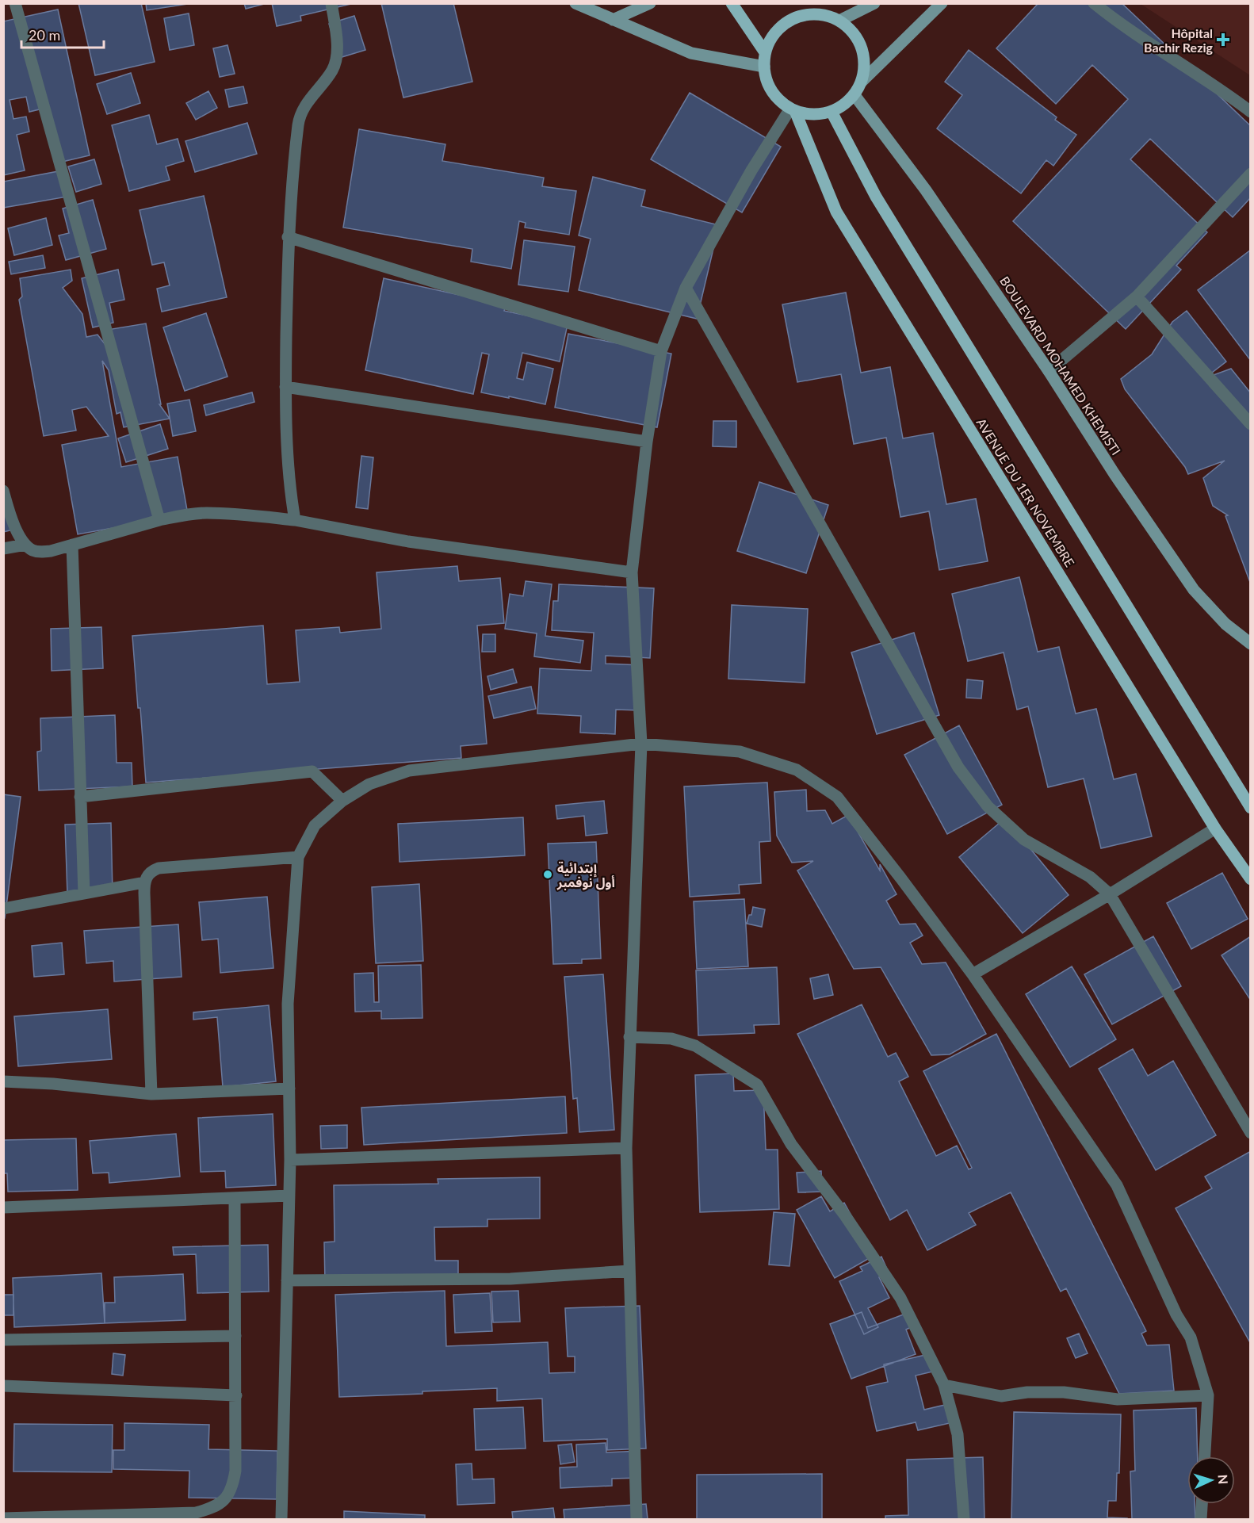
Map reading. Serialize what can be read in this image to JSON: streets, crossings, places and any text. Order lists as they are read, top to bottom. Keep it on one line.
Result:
{"streets":{"main road":["BOULEVARD MOHAMED KHEMISTI","AVENUE DU 1ER NOVEMBRE"]},"crossings":[["BOULEVARD MOHAMED KHEMISTI","AVENUE DU 1ER NOVEMBRE"]],"places":{"health":["Hôpital Bachir Rezig"],"other":["إبتدائية أول نوفمبر"]},"scale_bar":"20 m","north":"right"}
